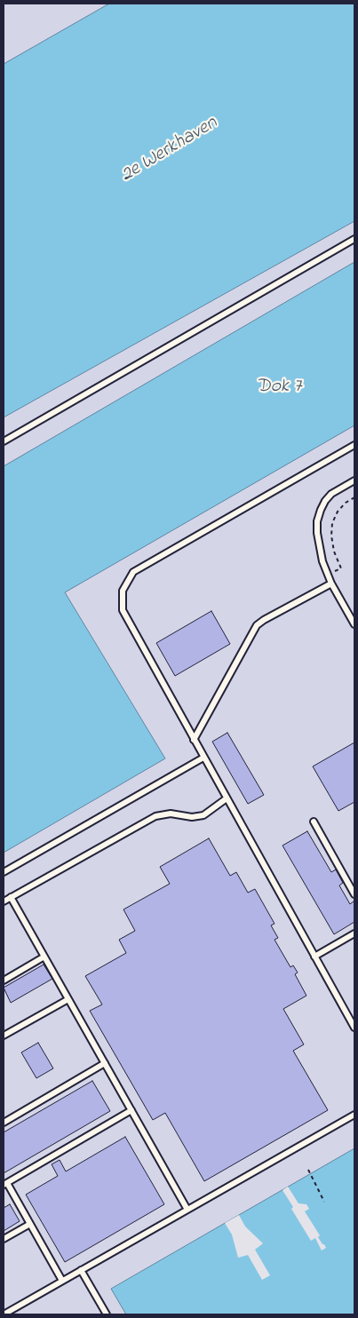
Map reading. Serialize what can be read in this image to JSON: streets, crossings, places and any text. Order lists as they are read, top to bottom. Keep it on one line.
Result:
{"water":["2e Werkhaven","Dok 7"]}
